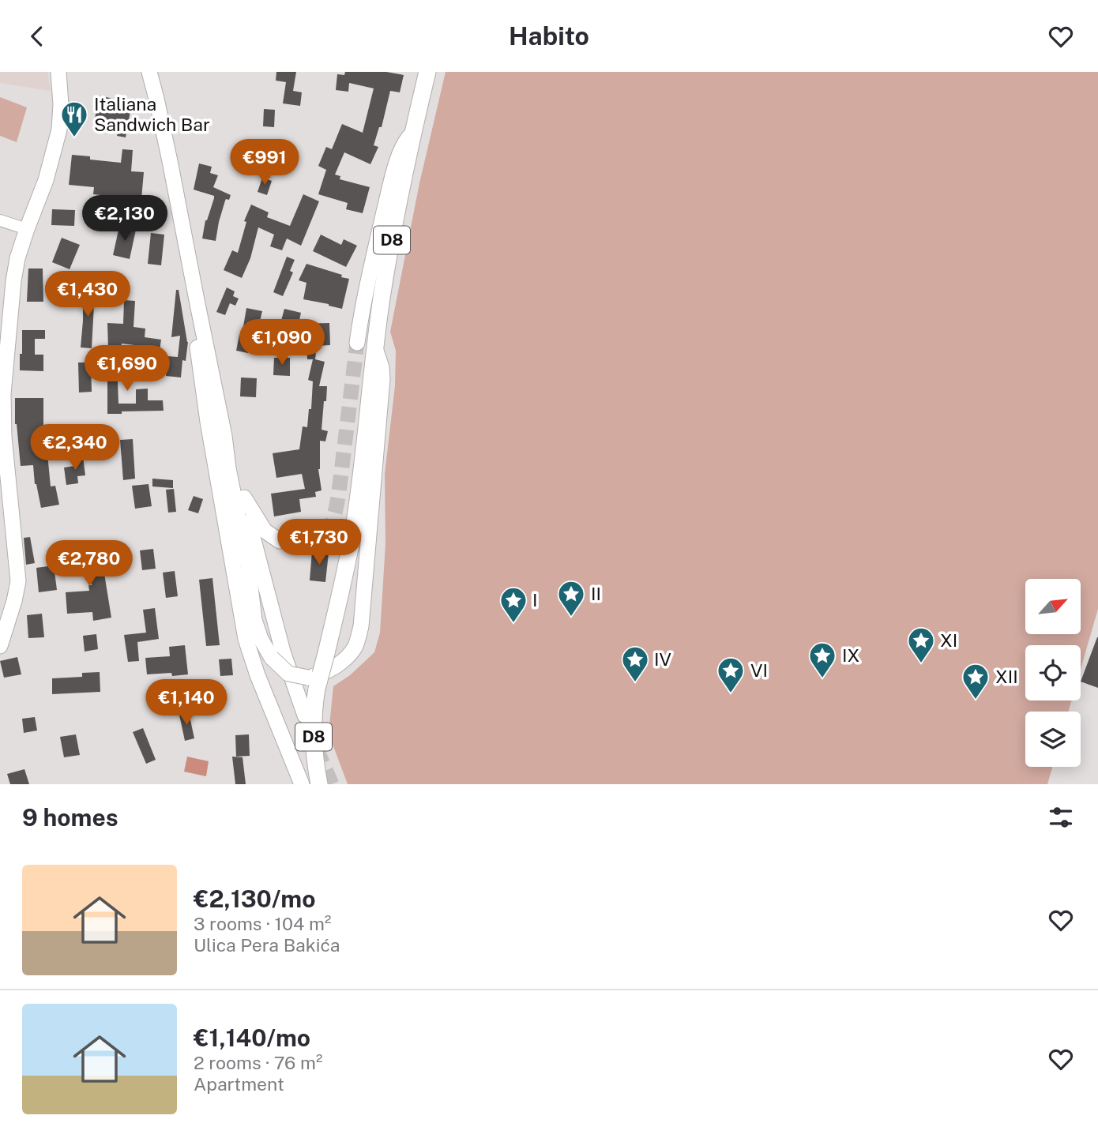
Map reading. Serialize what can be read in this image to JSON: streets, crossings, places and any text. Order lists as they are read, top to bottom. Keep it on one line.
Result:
{"streets":{"main road":["D8"]},"places":{"restaurant":["Italiana Sandwich Bar"],"place":["II","I","XI","IX","IV","VI","XII"]},"north":"top right","page":{"header":"Habito","price":["€991","€2,130","€1,430","€1,090","€1,690","€2,340","€1,730","€2,780","€1,140"],"heading":"9 homes","list":[{"name":"€2,130/mo","note":"3 rooms · 104 m² · Ulica Pera Bakića"},{"name":"€1,140/mo","note":"2 rooms · 76 m² · Apartment"}]}}
